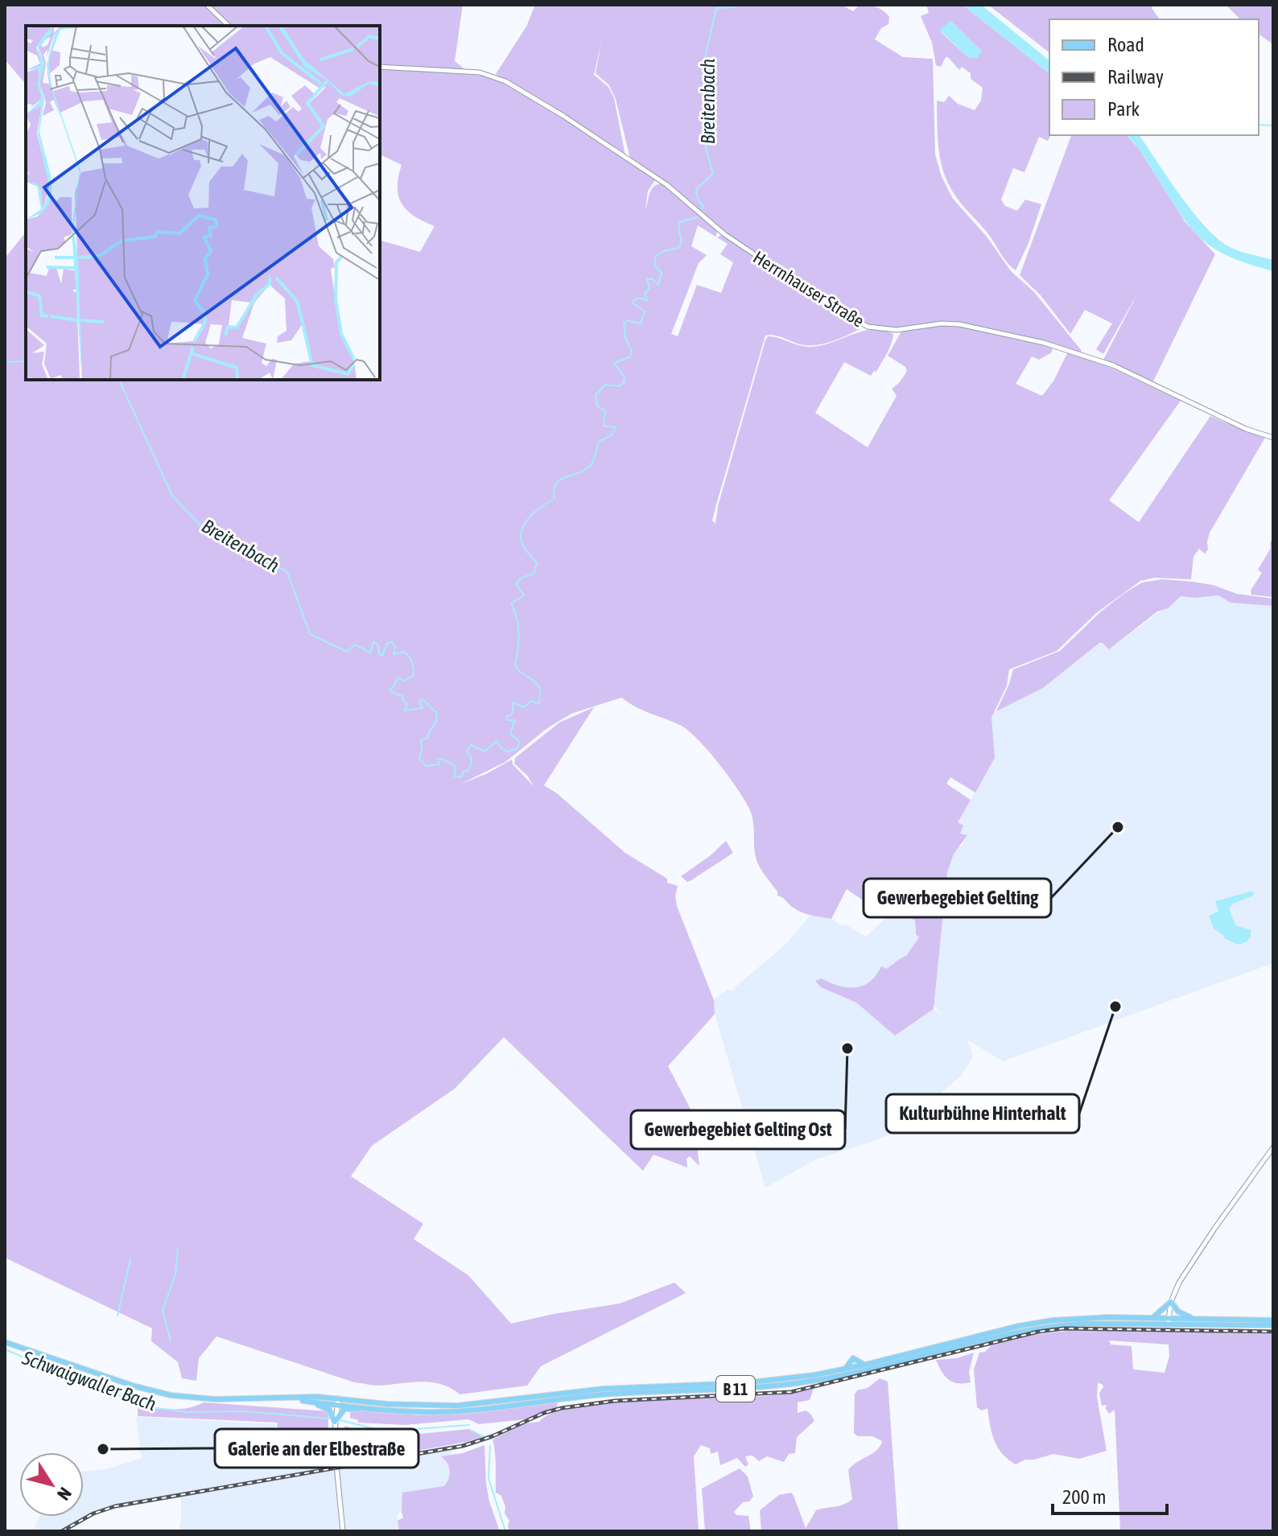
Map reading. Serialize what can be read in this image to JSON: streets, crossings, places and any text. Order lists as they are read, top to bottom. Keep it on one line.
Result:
{"streets":{"main road":["B 11"],"street":["Herrnhauser Straße"]},"water":["Breitenbach","Schwaigwaller Bach"],"places":["Gewerbegebiet Gelting","Kulturbühne Hinterhalt","Gewerbegebiet Gelting Ost","Galerie an der Elbestraße"],"legend":["Road","Railway","Park"],"scale_bar":"200 m","north":"bottom right"}
